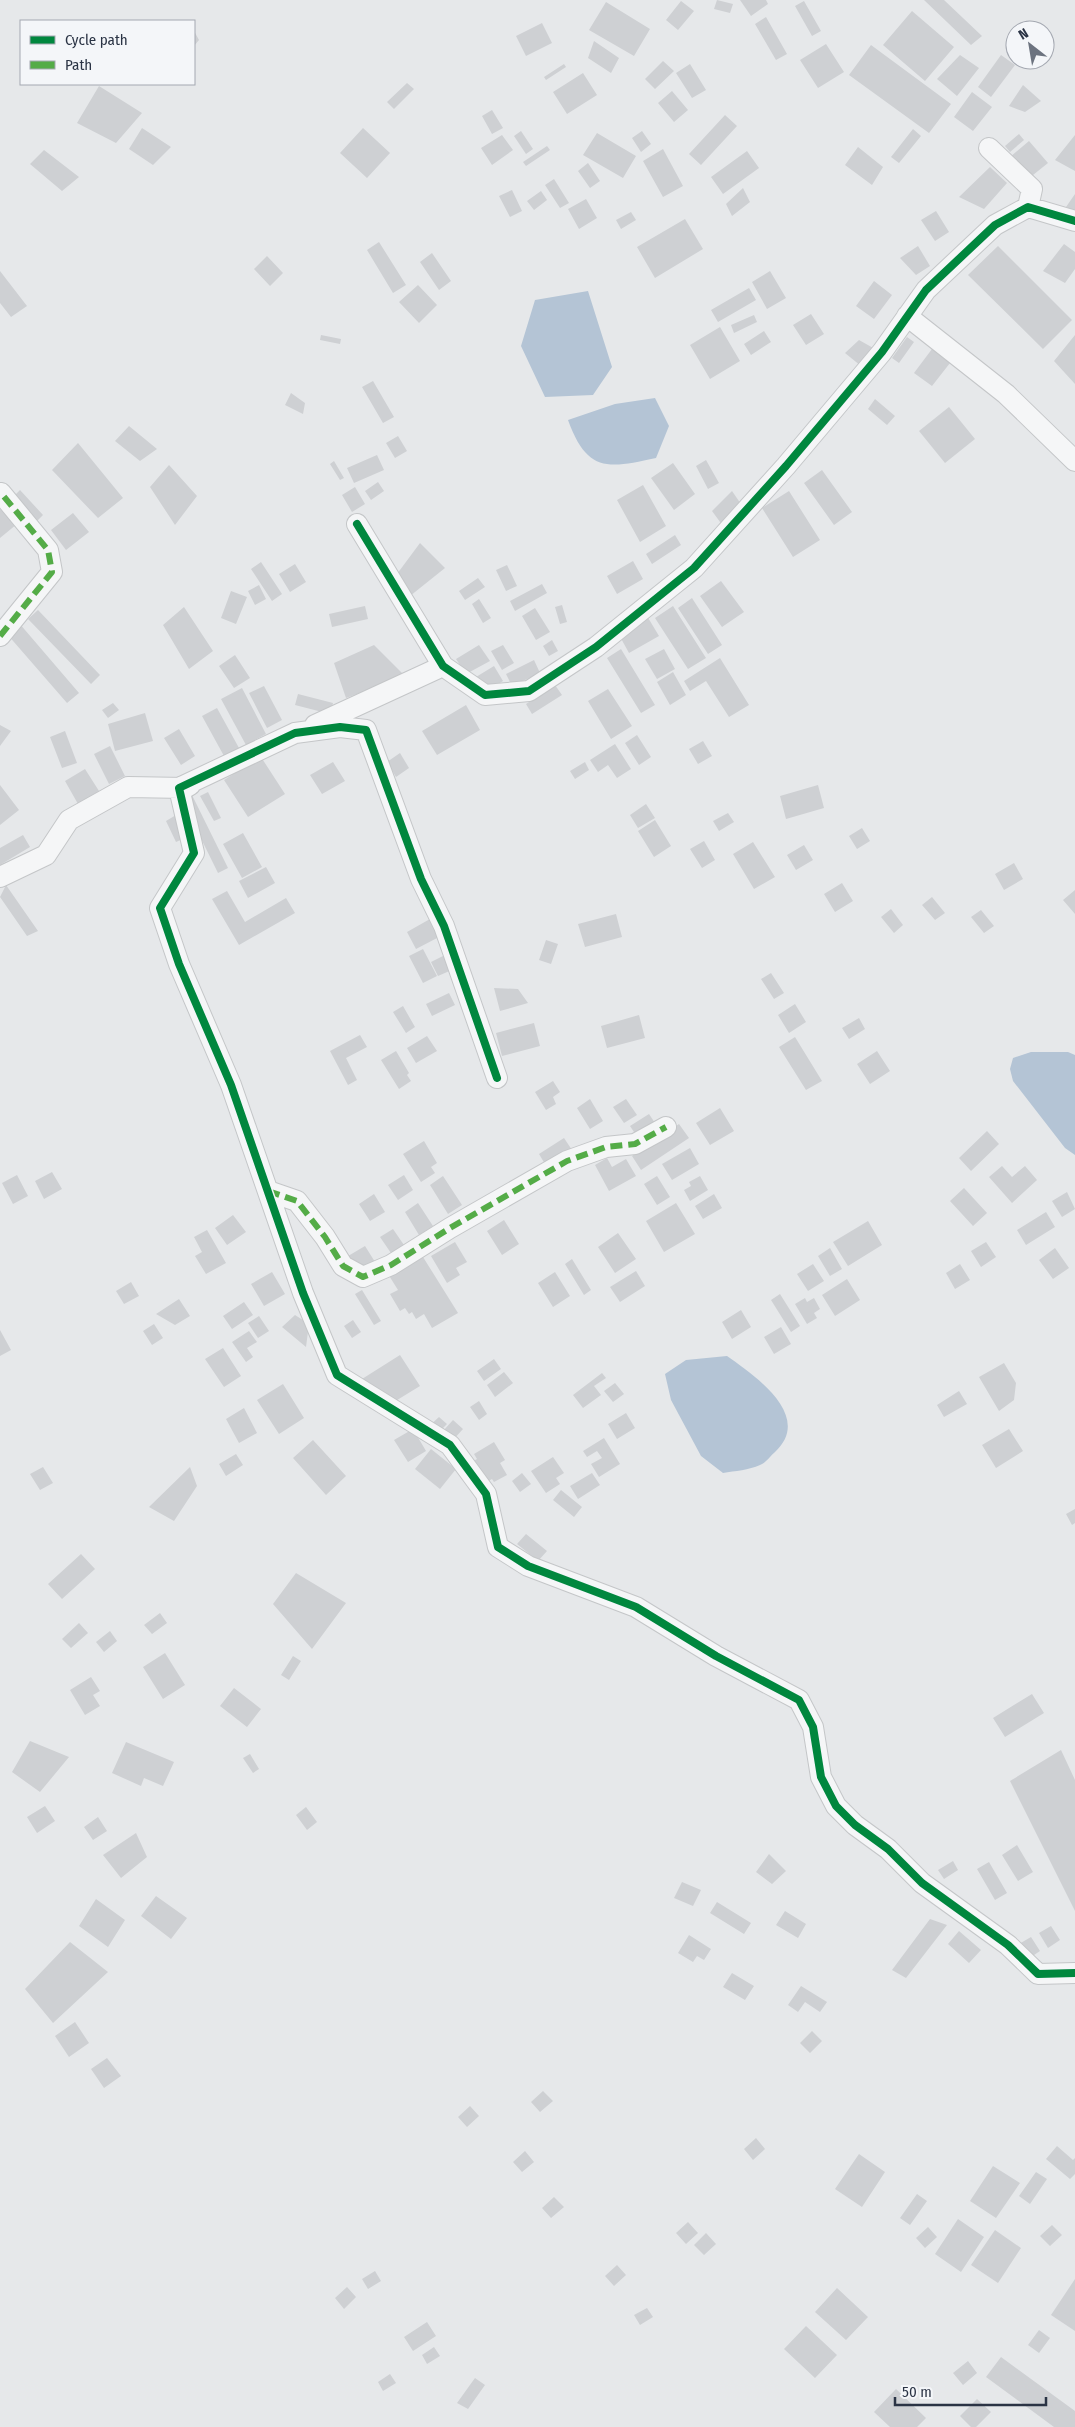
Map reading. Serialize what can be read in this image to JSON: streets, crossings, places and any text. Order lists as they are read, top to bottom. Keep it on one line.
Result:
{"legend":["Cycle path","Path"],"scale_bar":"50 m","north":"top left"}
